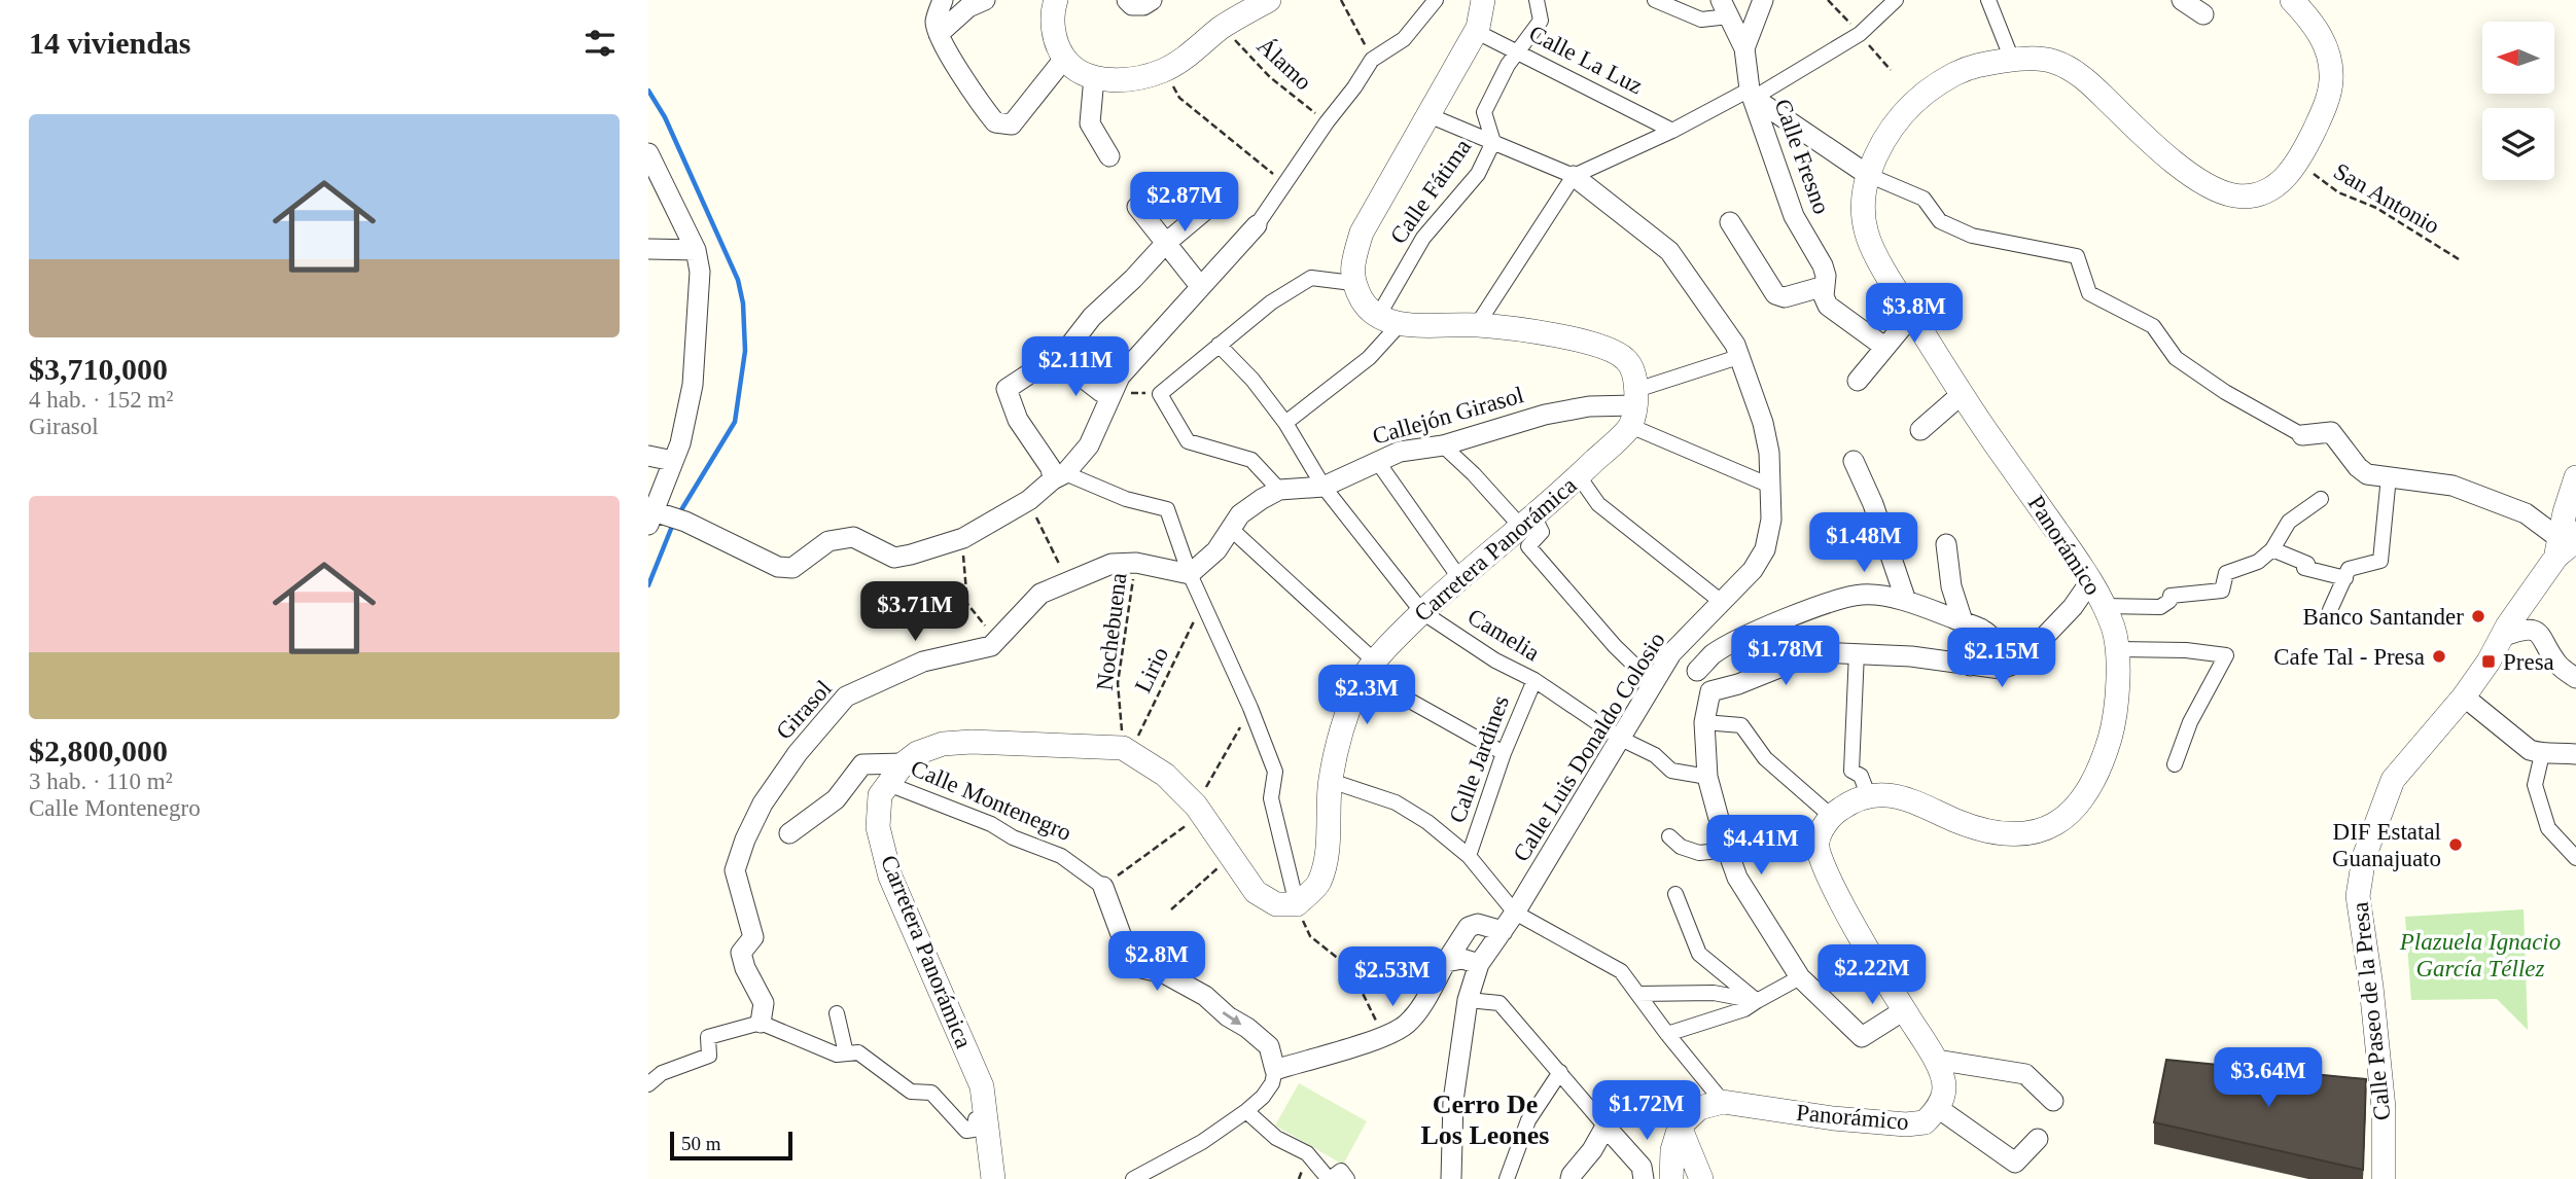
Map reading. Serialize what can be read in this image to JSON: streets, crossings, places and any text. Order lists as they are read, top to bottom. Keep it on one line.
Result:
{"streets":{"street":["Calle La Luz","Calle Fresno","Calle Fátima","Callejón Girasol","Panorámico","Carretera Panorámica","Camelia","Girasol","Calle Luis Donaldo Colosio","Calle Jardines","Calle Montenegro","Calle Paseo de la Presa"],"path":["Álamo","San Antonio","Nochebuena","Lirio"]},"crossings":[["Calle La Luz","Calle Fátima"],["San Antonio","Panorámico"],["Callejón Girasol","Carretera Panorámica"],["Callejón Girasol","Camelia"],["Callejón Girasol","Girasol"],["Carretera Panorámica","Nochebuena"],["Carretera Panorámica","Camelia"],["Carretera Panorámica","Lirio"],["Carretera Panorámica","Calle Montenegro"],["Nochebuena","Lirio"],["Nochebuena","Girasol"],["Camelia","Calle Luis Donaldo Colosio"],["Camelia","Calle Jardines"]],"districts":["Cerro De Los Leones"],"parks":["Plazuela Ignacio García Téllez"],"places":{"other":["Banco Santander","Cafe Tal - Presa","DIF Estatal Guanajuato"],"transit":["Presa"]},"scale_bar":"50 m","north":"left","page":{"heading":"14 viviendas","list":[{"name":"$3,710,000","note":"4 hab. · 152 m² · Girasol"},{"name":"$2,800,000","note":"3 hab. · 110 m² · Calle Montenegro"}],"price":["$2.87M","$3.8M","$2.11M","$1.48M","$3.71M","$1.78M","$2.15M","$2.3M","$4.41M","$2.8M","$2.22M","$2.53M","$3.64M","$1.72M"],"scale":"50 m"}}
